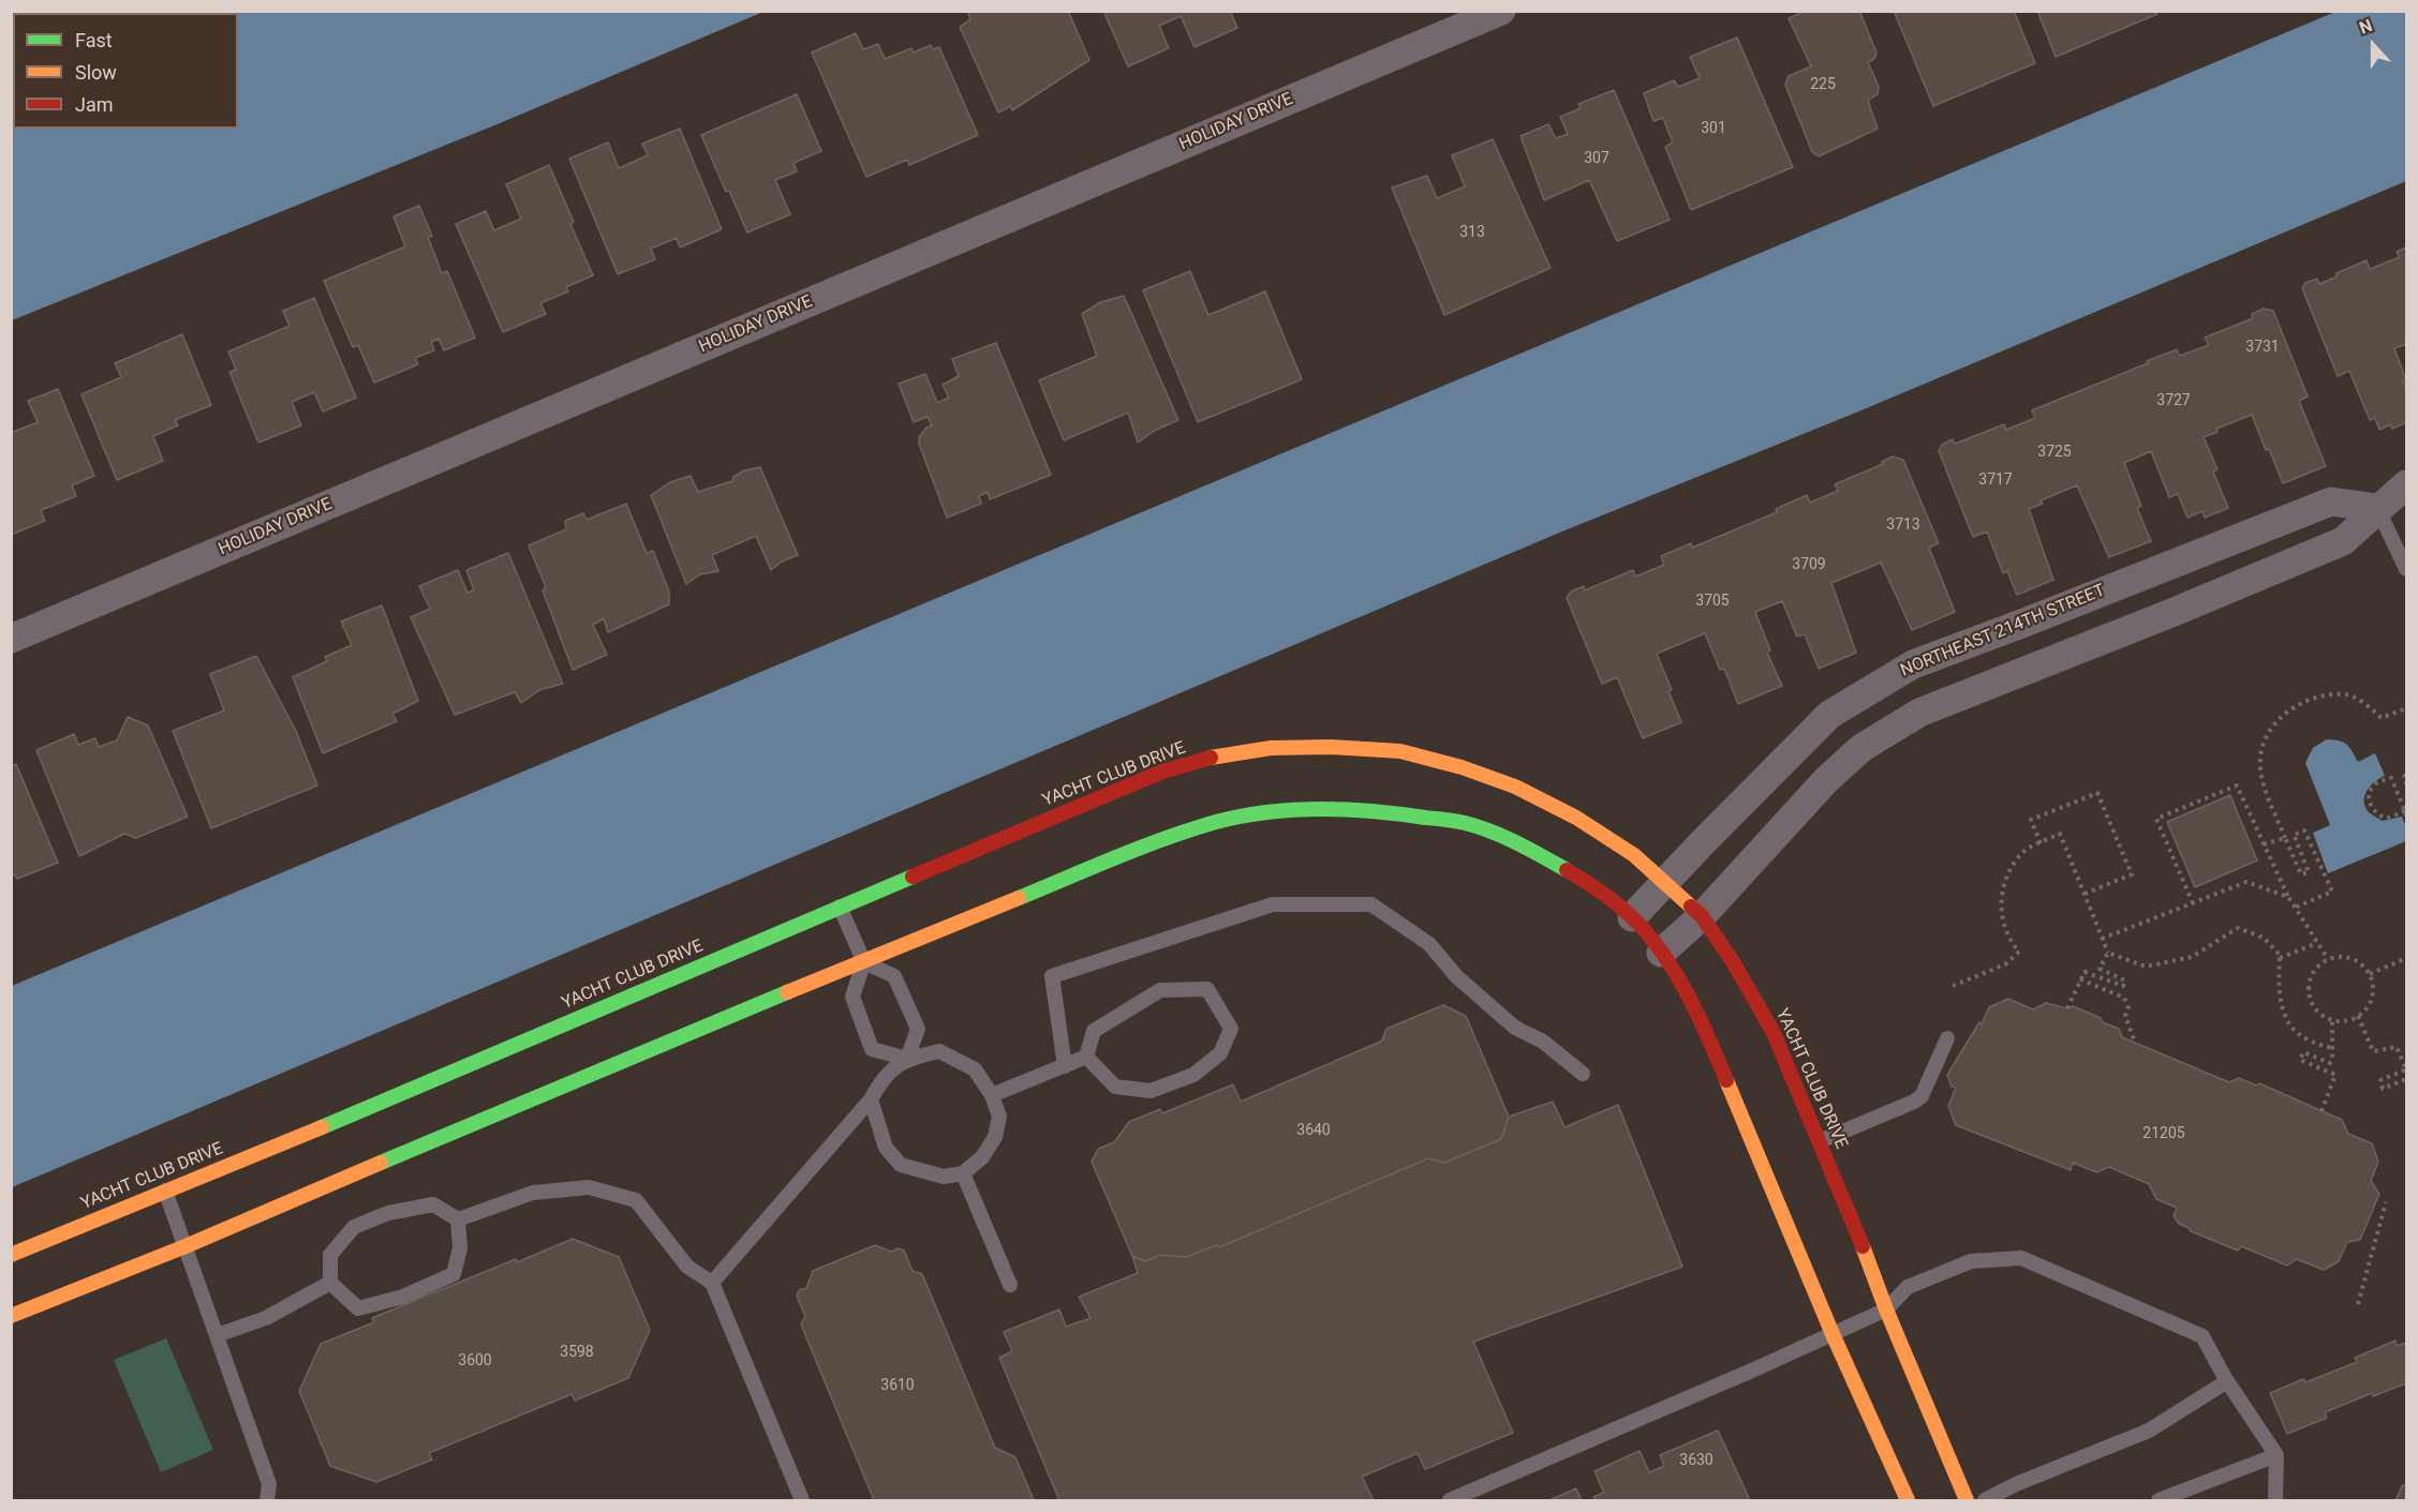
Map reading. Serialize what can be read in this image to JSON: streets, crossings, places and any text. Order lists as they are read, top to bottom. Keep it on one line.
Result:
{"streets":{"street":["HOLIDAY DRIVE","NORTHEAST 214TH STREET","YACHT CLUB DRIVE"]},"crossings":[["NORTHEAST 214TH STREET","YACHT CLUB DRIVE"]],"house_numbers":["225","301","307","313","3731","3727","3725","3717","3713","3709","3705","3640","21205","3598","3600","3610","3630"],"legend":["Fast","Slow","Jam"],"north":"top"}
